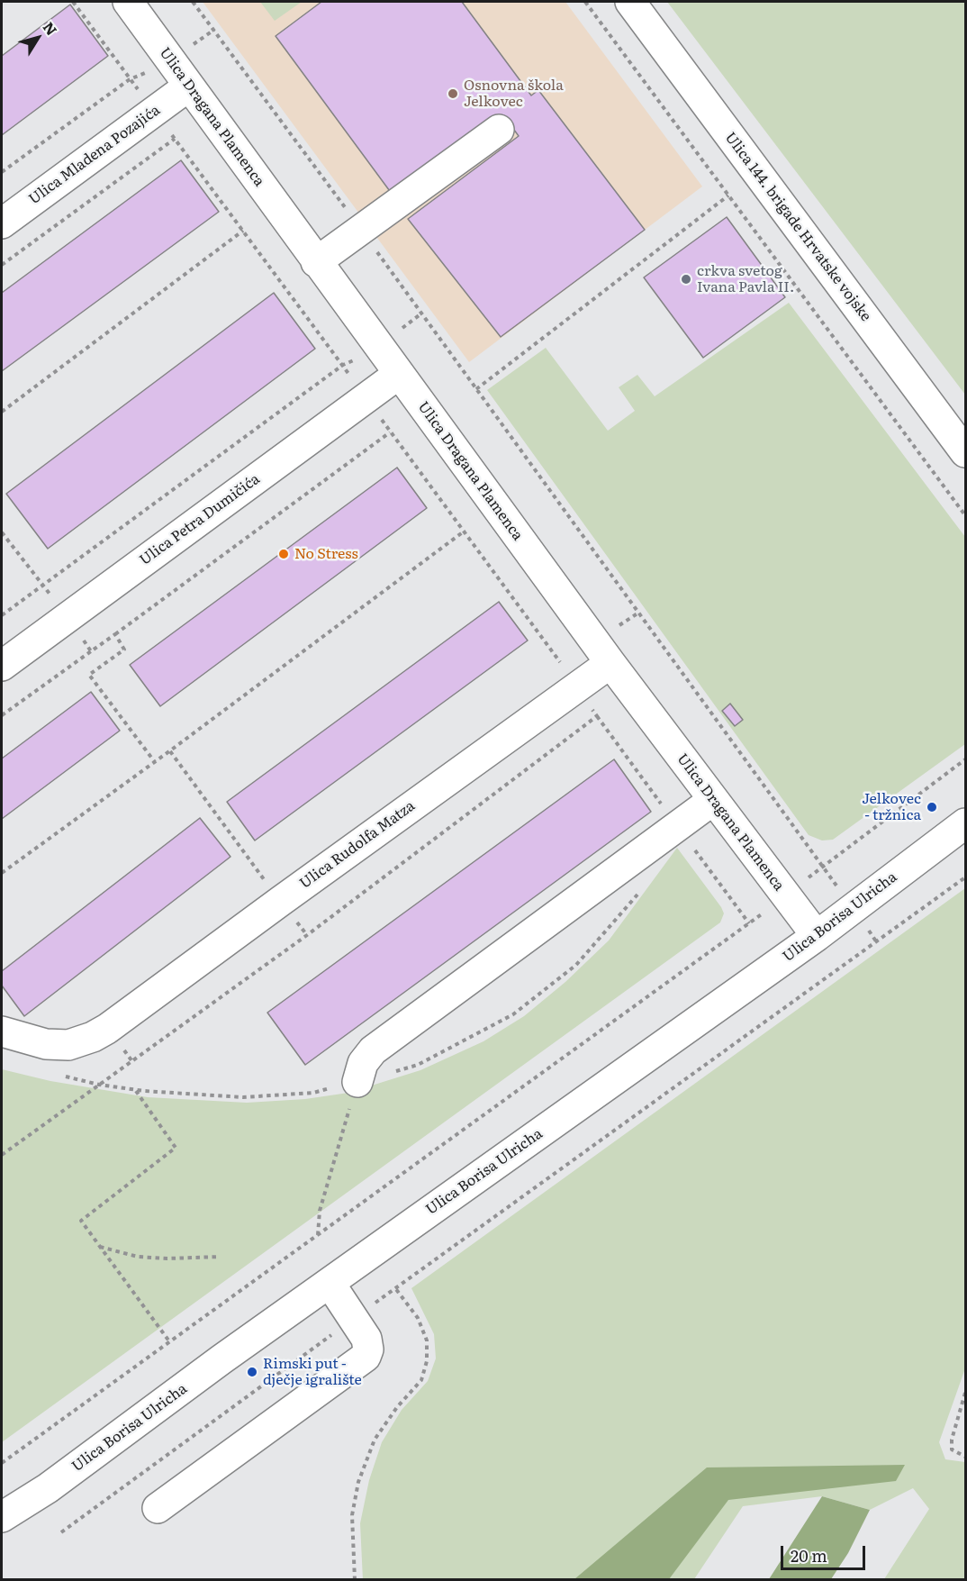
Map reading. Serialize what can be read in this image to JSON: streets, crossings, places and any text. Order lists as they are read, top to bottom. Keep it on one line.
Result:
{"streets":{"street":["Ulica Dragana Plamenca","Ulica Mladena Pozajića","Ulica 144. brigade Hrvatske vojske","Ulica Petra Dumičića","Ulica Rudolfa Matza","Ulica Borisa Ulricha"]},"crossings":[["Ulica Dragana Plamenca","Ulica Mladena Pozajića"],["Ulica Dragana Plamenca","Ulica Petra Dumičića"],["Ulica Dragana Plamenca","Ulica Rudolfa Matza"],["Ulica Dragana Plamenca","Ulica Borisa Ulricha"]],"places":["Osnovna škola Jelkovec","crkva svetog Ivana Pavla II.","No Stress","Jelkovec - tržnica","Rimski put - dječje igralište"],"scale_bar":"20 m","north":"top right"}
